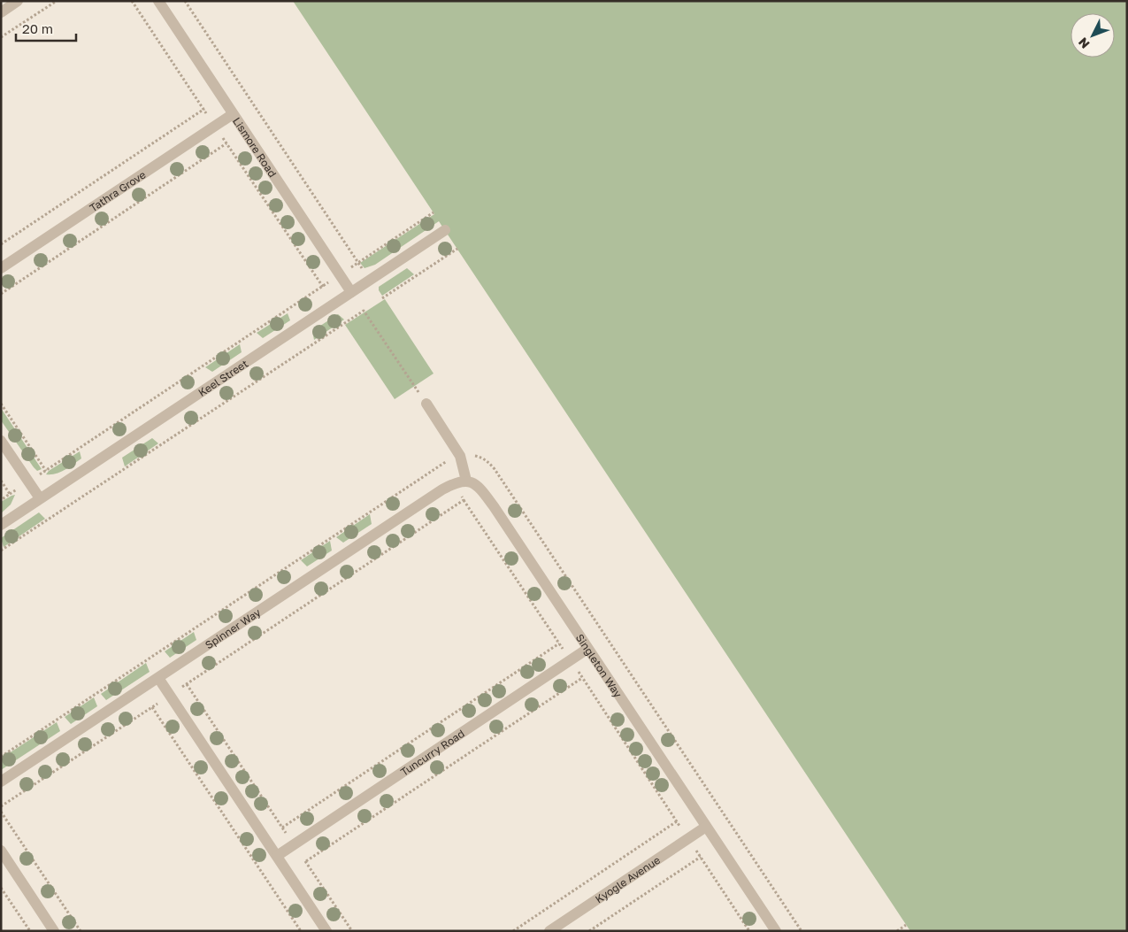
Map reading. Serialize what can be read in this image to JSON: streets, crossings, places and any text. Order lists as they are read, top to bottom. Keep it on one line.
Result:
{"streets":{"street":["Lismore Road","Tathra Grove","Keel Street","Spinner Way","Singleton Way","Tuncurry Road","Kyogle Avenue"]},"crossings":[["Lismore Road","Tathra Grove"],["Lismore Road","Keel Street"],["Spinner Way","Singleton Way"],["Singleton Way","Tuncurry Road"],["Singleton Way","Kyogle Avenue"]],"scale_bar":"20 m","north":"bottom left"}
